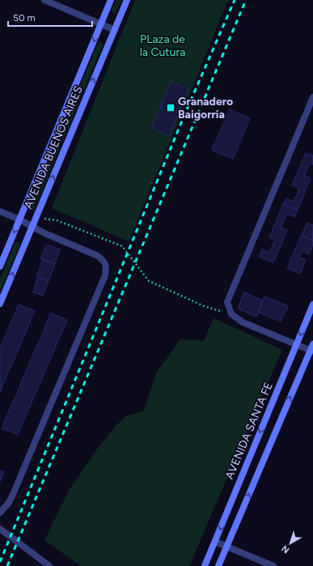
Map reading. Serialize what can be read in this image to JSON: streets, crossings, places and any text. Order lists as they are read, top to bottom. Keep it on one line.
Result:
{"streets":{"main road":["AVENIDA BUENOS AIRES","AVENIDA SANTA FE"]},"parks":["PLaza de la Cutura"],"places":{"transit":["Granadero Baigorria"]},"scale_bar":"50 m","north":"bottom left"}
